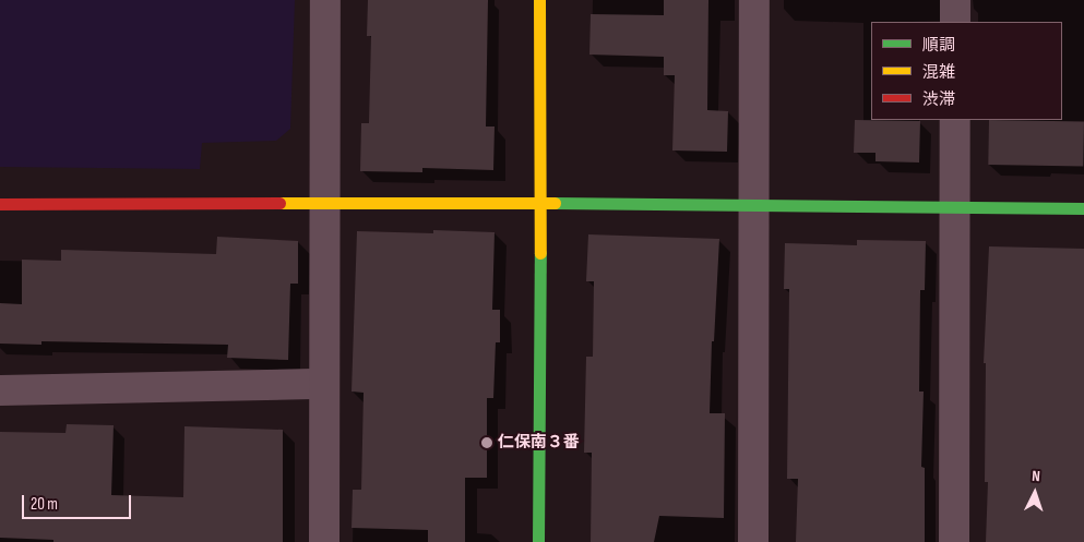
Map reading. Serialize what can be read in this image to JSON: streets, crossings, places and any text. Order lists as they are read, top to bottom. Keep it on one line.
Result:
{"places":["仁保南３番"],"legend":["順調","混雑","渋滞"],"scale_bar":"20 m","north":"top"}
